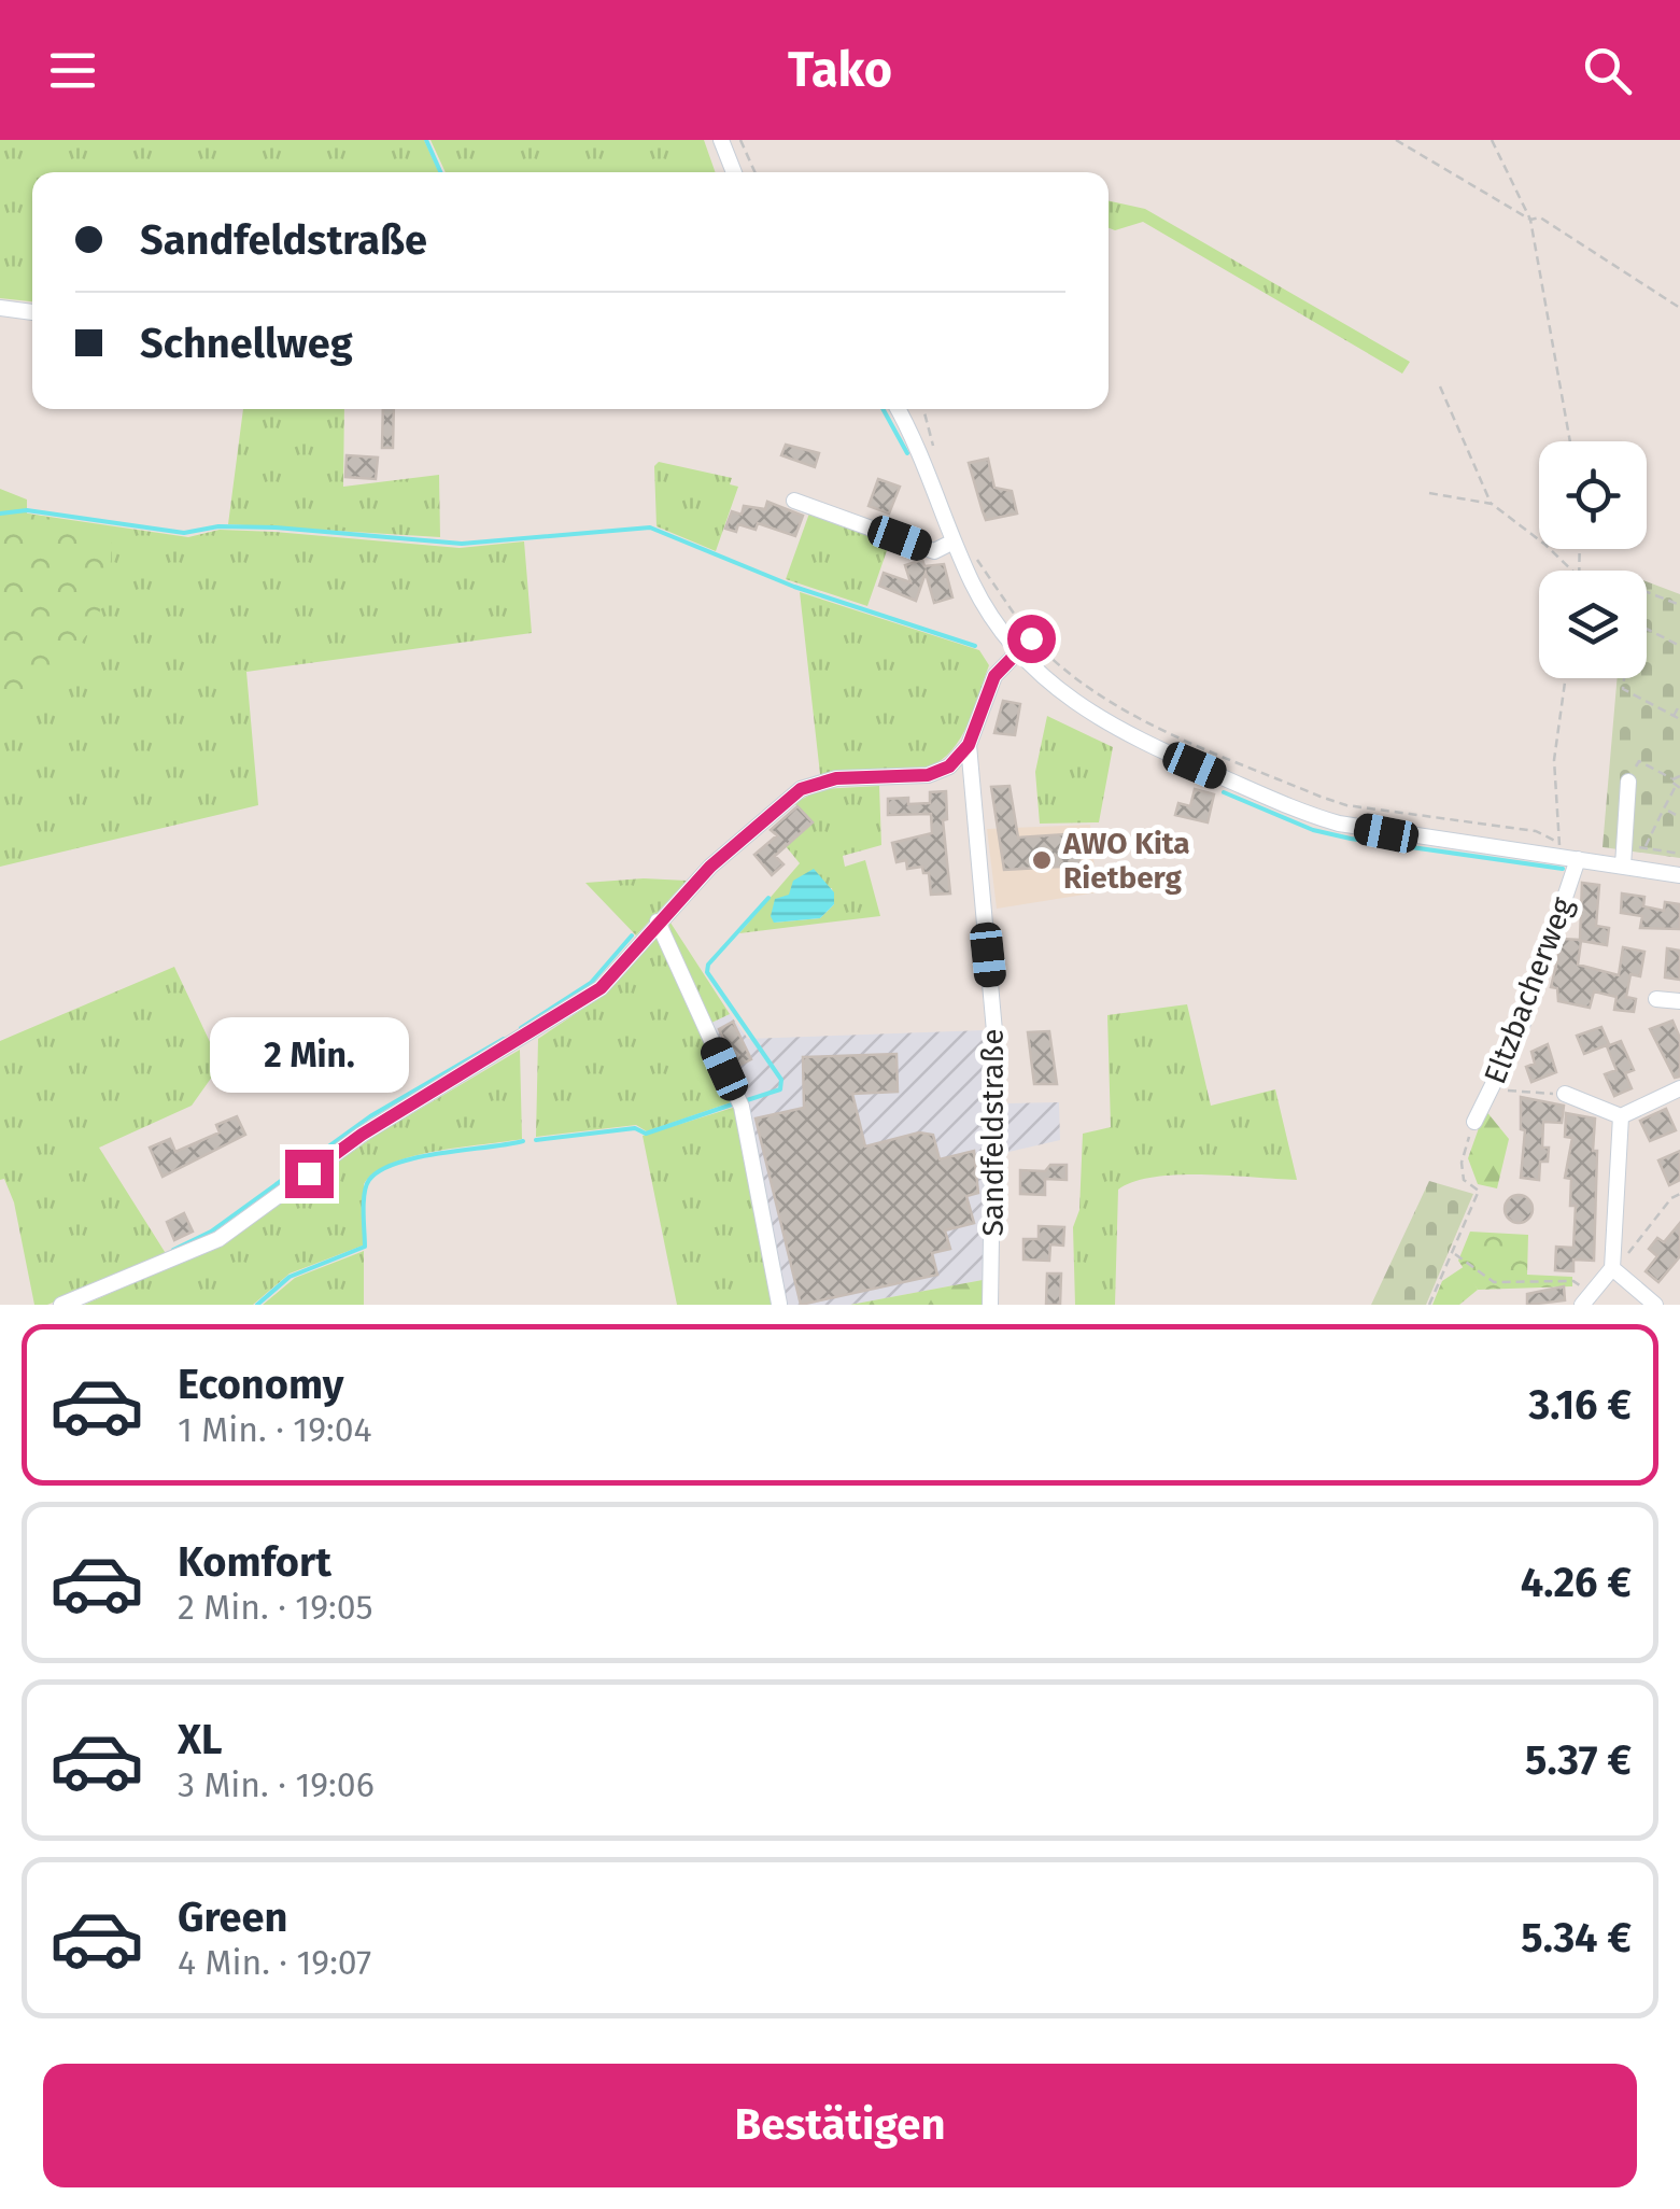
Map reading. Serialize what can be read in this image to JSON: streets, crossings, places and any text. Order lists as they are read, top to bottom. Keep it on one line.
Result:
{"streets":{"street":["Eltzbacherweg","Sandfeldstraße"]},"places":["AWO Kita Rietberg"],"page":{"header":"Tako","banner":["Sandfeldstraße","Schnellweg"],"bubble":"2 Min.","list":[{"name":"Economy","note":"1 Min. · 19:04","value":"3.16 €"},{"name":"Komfort","note":"2 Min. · 19:05","value":"4.26 €"},{"name":"XL","note":"3 Min. · 19:06","value":"5.37 €"},{"name":"Green","note":"4 Min. · 19:07","value":"5.34 €"}],"buttons":"Bestätigen"}}
